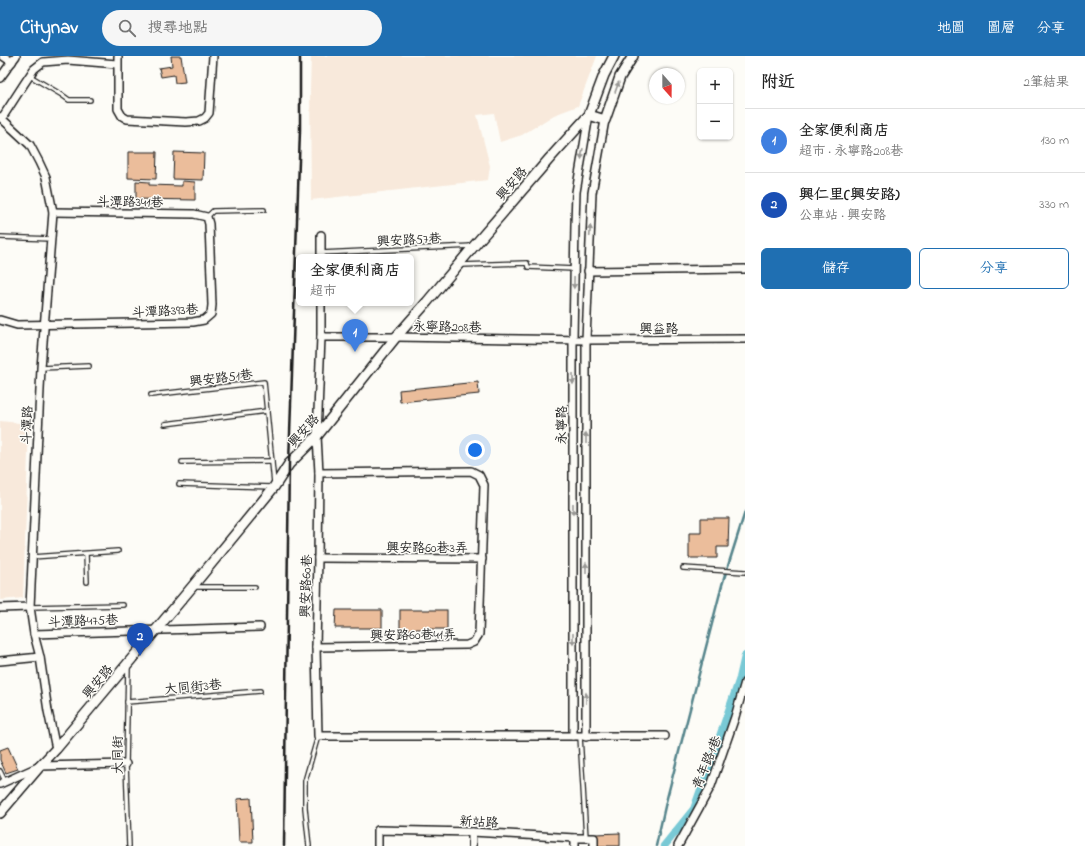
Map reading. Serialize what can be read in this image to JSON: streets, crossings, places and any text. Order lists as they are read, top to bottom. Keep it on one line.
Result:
{"streets":{"street":["興安路","斗潭路341巷","斗潭路393巷","永寧路208巷","興益路","斗潭路","永寧路","興安路60巷3弄","興安路60巷","斗潭路475巷","興安路60巷41弄","青年路1巷","新站路"],"lane":["興安路57巷","興安路51巷","大同街3巷","大同街"]},"crossings":[["興安路","興安路57巷"],["興安路","永寧路208巷"],["興安路","興安路51巷"],["興安路","斗潭路"],["興安路","永寧路"],["興安路","興安路60巷"],["興安路","斗潭路475巷"],["興安路","大同街"],["斗潭路341巷","斗潭路393巷"],["斗潭路341巷","斗潭路"],["斗潭路393巷","斗潭路"],["永寧路208巷","興益路"],["永寧路208巷","永寧路"],["永寧路208巷","興安路60巷"],["興益路","永寧路"],["斗潭路","斗潭路475巷"],["興安路60巷3弄","興安路60巷"],["興安路60巷3弄","興安路60巷41弄"],["興安路60巷","興安路60巷41弄"],["大同街3巷","大同街"]],"north":"bottom","page":{"header":"Citynav","search":"搜尋地點","nav":["地圖","圖層","分享"],"heading":["附近","2筆結果"],"map_buttons":["+","−"],"list":[{"mark":"1","name":"全家便利商店","note":"超市 · 永寧路208巷","value":"130 m"},{"mark":"2","name":"興仁里(興安路)","note":"公車站 · 興安路","value":"330 m"}],"buttons":["儲存","分享"],"popup":["全家便利商店","超市"],"pins":["1","2"]}}
